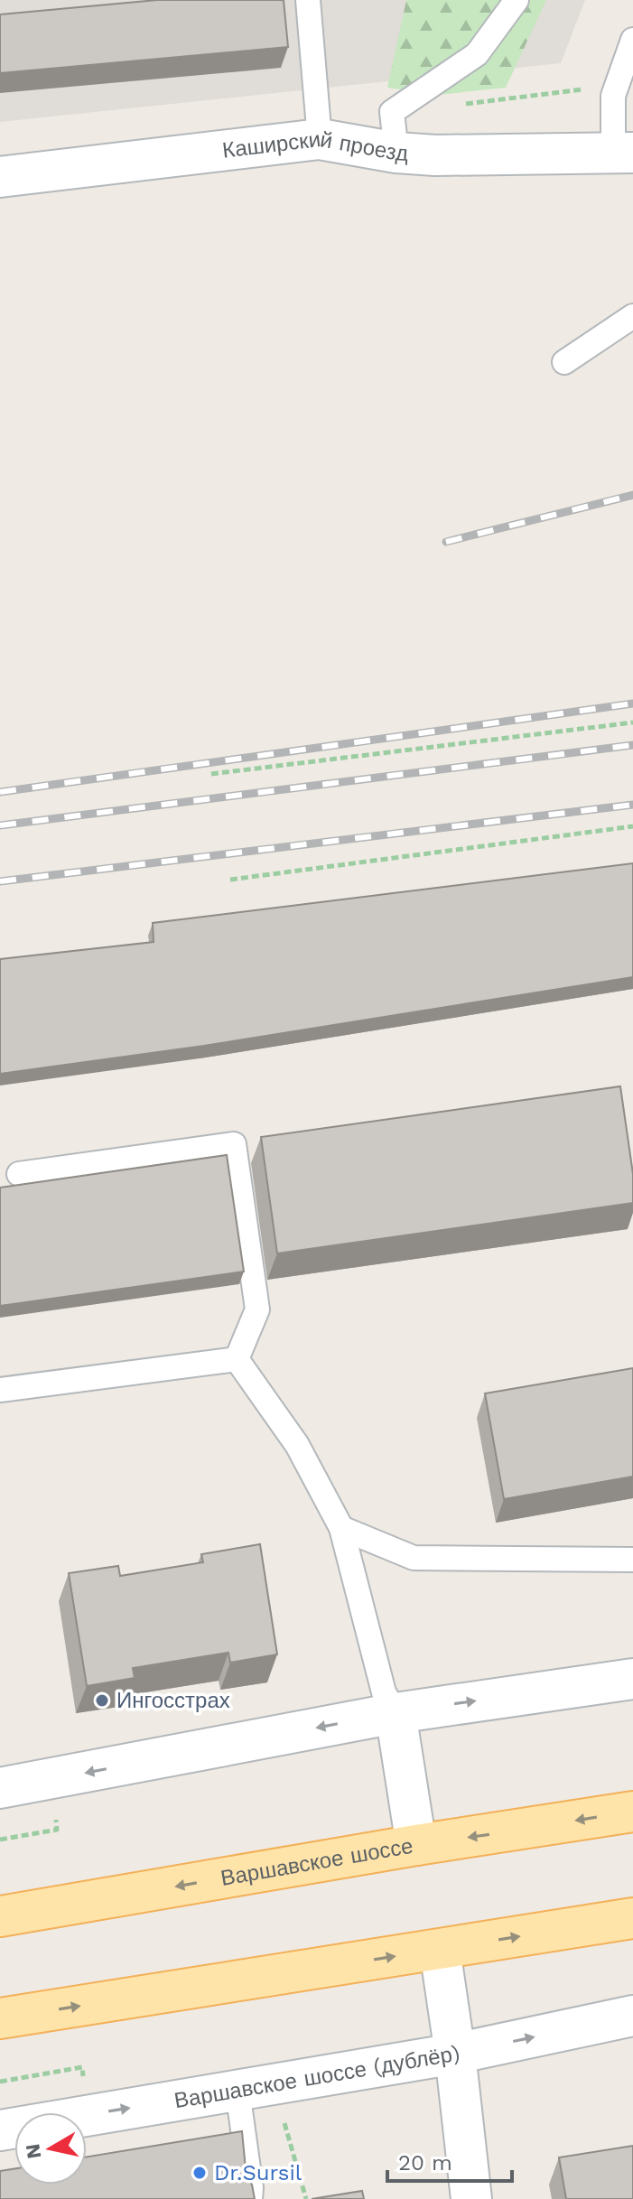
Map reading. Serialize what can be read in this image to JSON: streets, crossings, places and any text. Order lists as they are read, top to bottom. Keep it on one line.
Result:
{"streets":{"main road":["Варшавское шоссе"],"street":["Каширский проезд","Варшавское шоссе (дублёр)"]},"places":["Ингосстрах","Dr.Sursil"],"scale_bar":"20 m","north":"left"}
